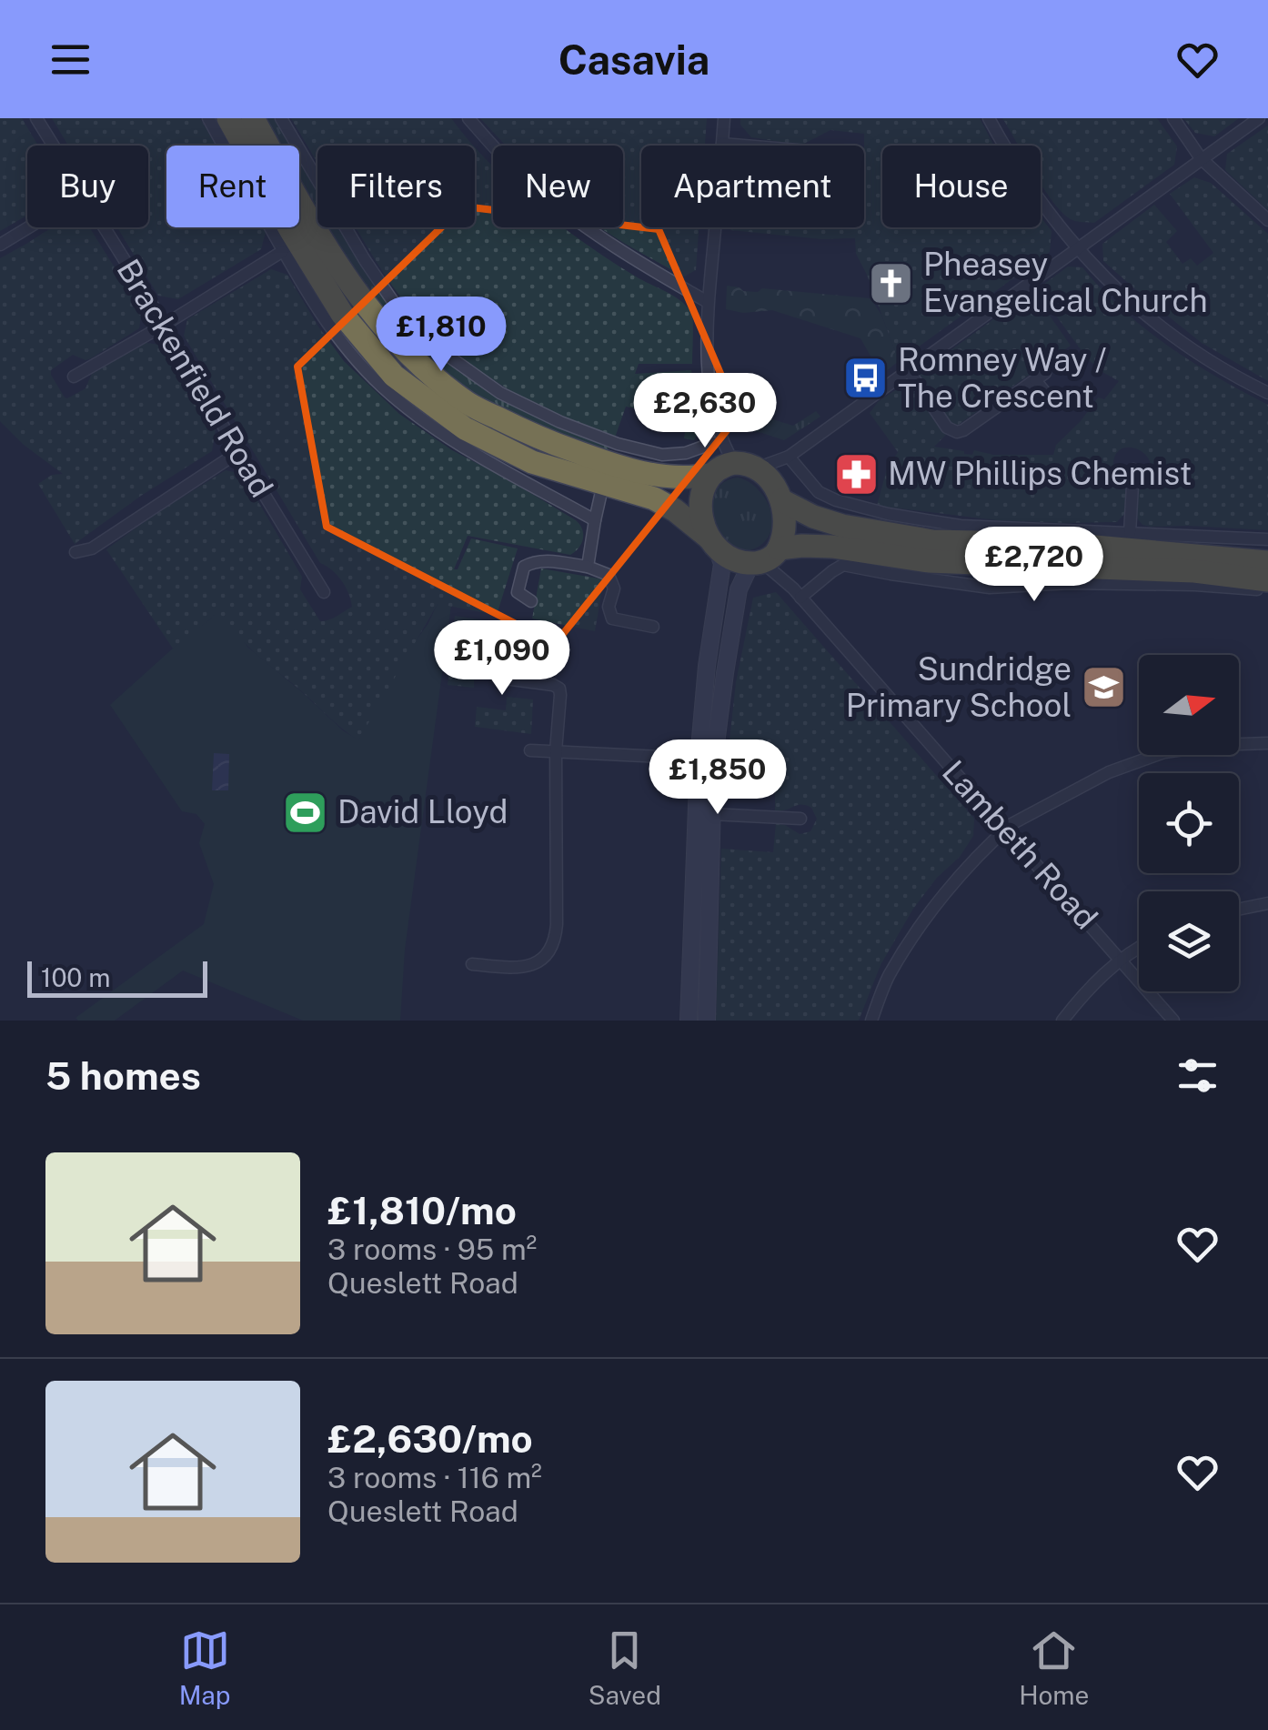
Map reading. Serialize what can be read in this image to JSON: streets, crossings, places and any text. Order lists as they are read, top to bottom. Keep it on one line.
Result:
{"streets":{"street":["Brackenfield Road","Lambeth Road"]},"places":{"church":["Pheasey Evangelical Church"],"bus stop":["Romney Way / The Crescent"],"pharmacy":["MW Phillips Chemist"],"school or university":["Sundridge Primary School"],"sports":["David Lloyd"]},"scale_bar":"100 m","north":"right","page":{"header":"Casavia","chip":["Buy","Rent","Filters","New","Apartment","House"],"price":["£1,810","£2,630","£2,720","£1,090","£1,850"],"scale":"100 m","heading":"5 homes","list":[{"name":"£1,810/mo","note":"3 rooms · 95 m² · Queslett Road"},{"name":"£2,630/mo","note":"3 rooms · 116 m² · Queslett Road"}],"tabs":["Map","Saved","Home"]}}
